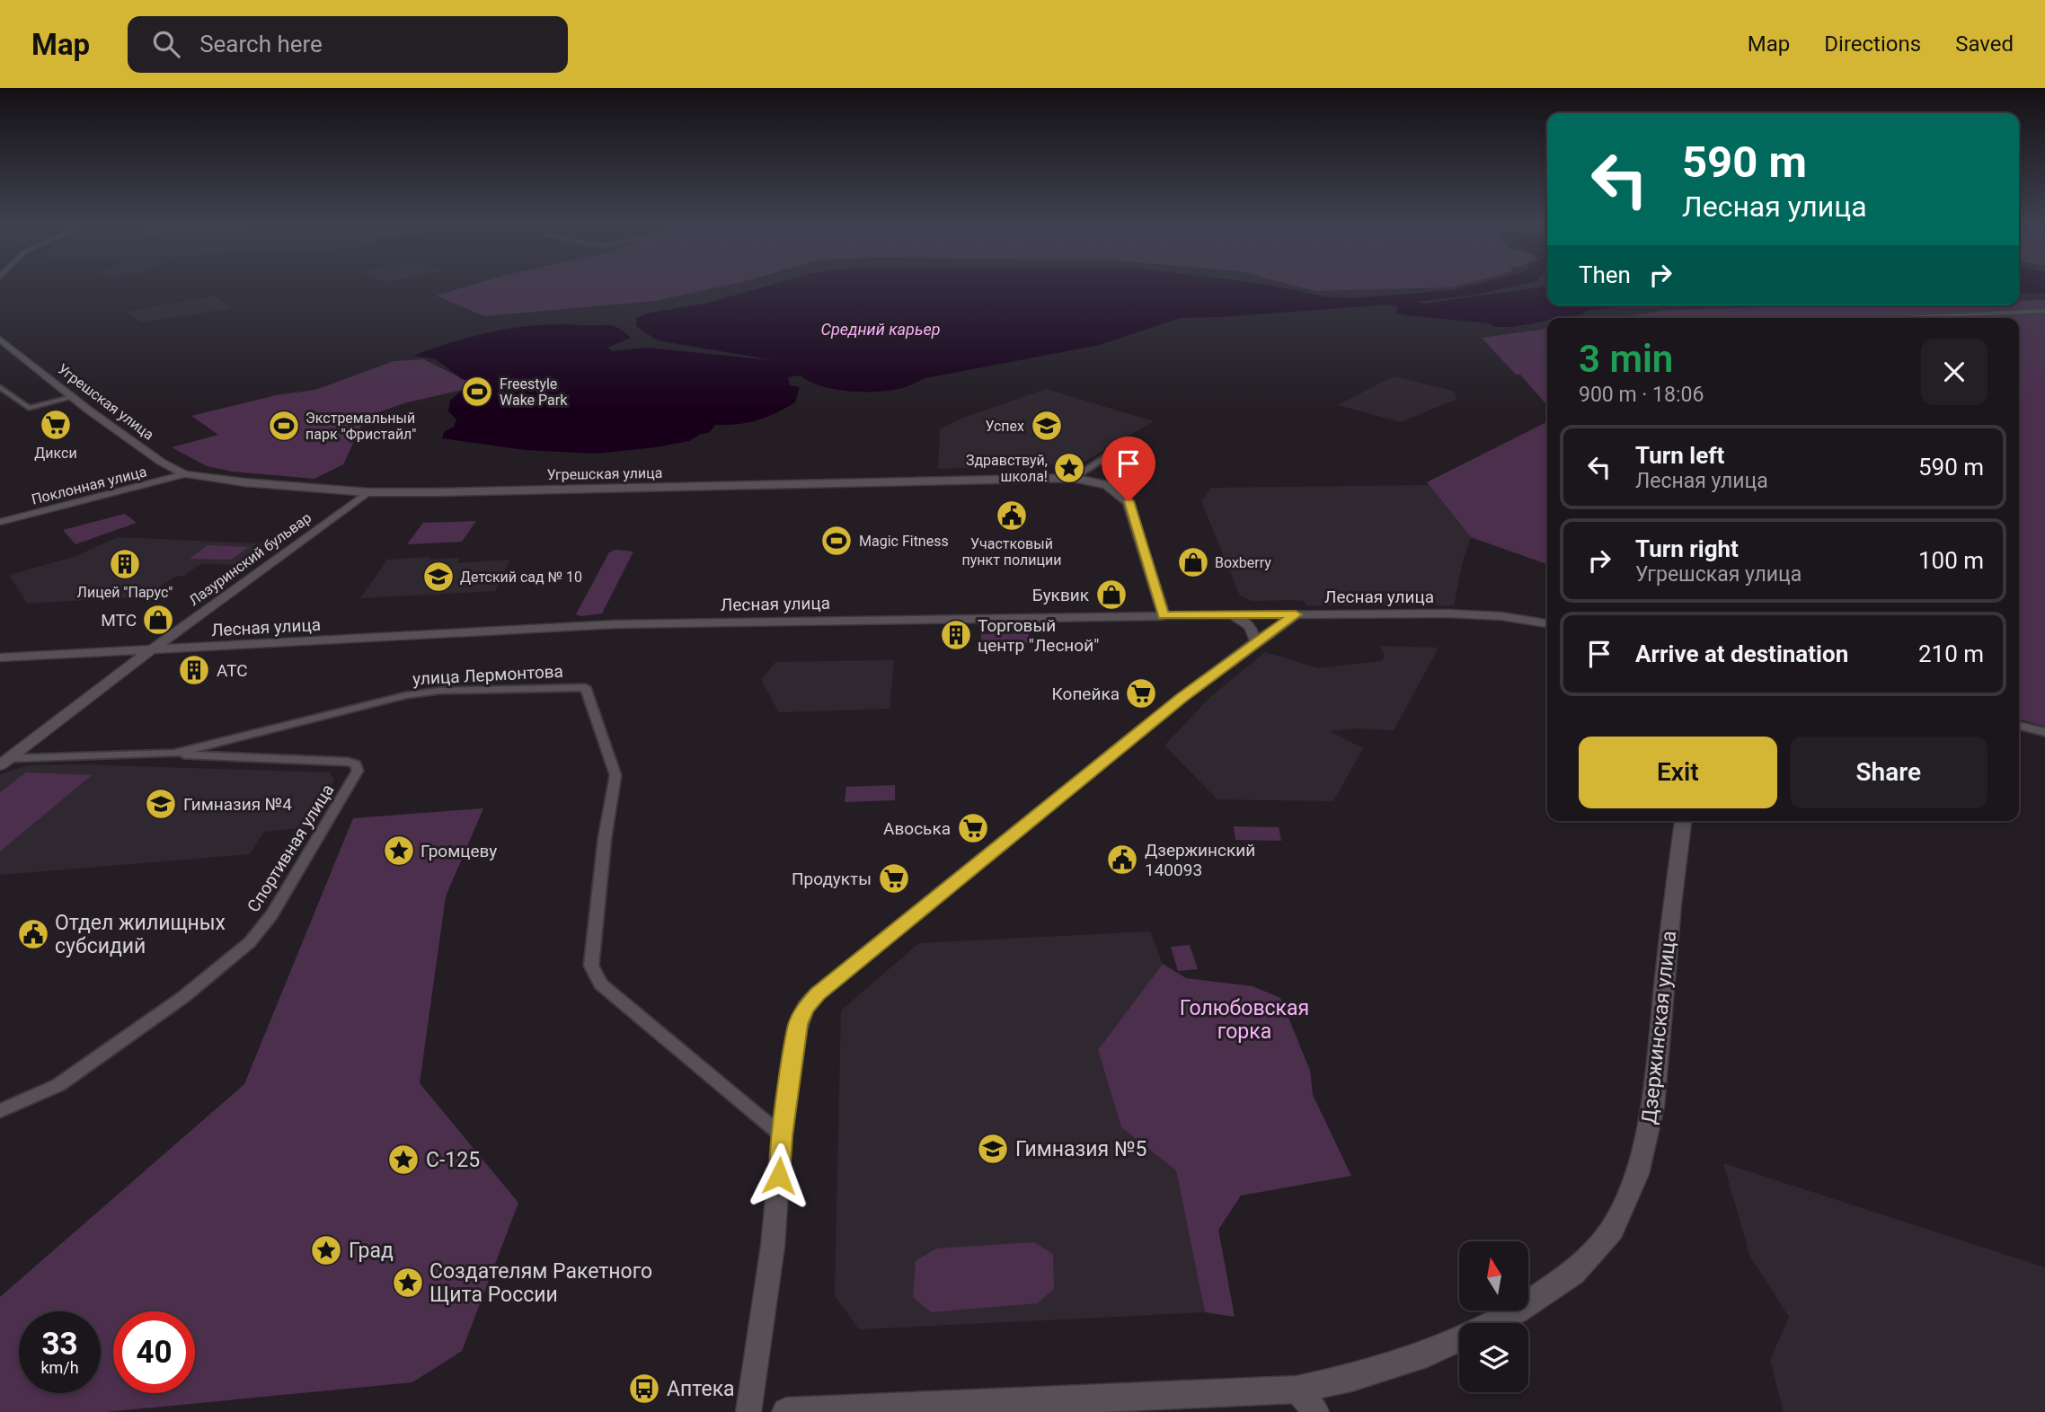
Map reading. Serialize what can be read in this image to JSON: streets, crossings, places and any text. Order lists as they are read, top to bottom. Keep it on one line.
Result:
{"streets":{"main road":["Угрешская улица","Лесная улица","Дзержинская улица"],"street":["Поклонная улица","Лазуринский бульвар","улица Лермонтова","Спортивная улица"]},"crossings":[["Угрешская улица","Поклонная улица"],["Угрешская улица","Лазуринский бульвар"],["Угрешская улица","Лесная улица"],["Лазуринский бульвар","Лесная улица"],["Лазуринский бульвар","улица Лермонтова"],["Лесная улица","улица Лермонтова"],["улица Лермонтова","Спортивная улица"]],"water":["Средний карьер"],"parks":["Голюбовская горка"],"places":{"sports":["Freestyle Wake Park","Экстремальный парк \"Фристайл\"","Magic Fitness"],"supermarket":["Дикси","Копейка","Авоська","Продукты"],"school or university":["Успех","Детский сад № 10","Гимназия №4","Гимназия №5"],"place":["Здравствуй, школа!","Громцеву","С-125","Град","Создателям Ракетного Щита России"],"public building":["Участковый пункт полиции","Дзержинский 140093","Отдел жилищных субсидий"],"shop":["Boxberry","Буквик","МТС"],"building":["Лицей \"Парус\"","Торговый центр \"Лесной\"","АТС"],"bus stop":["Аптека"]},"north":"top","page":{"header":"Map","search":"Search here","nav":["Map","Directions","Saved"],"turn":["590 m","Лесная улица"],"then":"Then","heading":["3 min","900 m · 18:06"],"list":[{"name":"Turn left","note":"Лесная улица","value":"590 m"},{"name":"Turn right","note":"Угрешская улица","value":"100 m"},{"name":"Arrive at destination","value":"210 m"}],"buttons":["Exit","Share"],"speed":"33 km/h","limit":"40"}}
